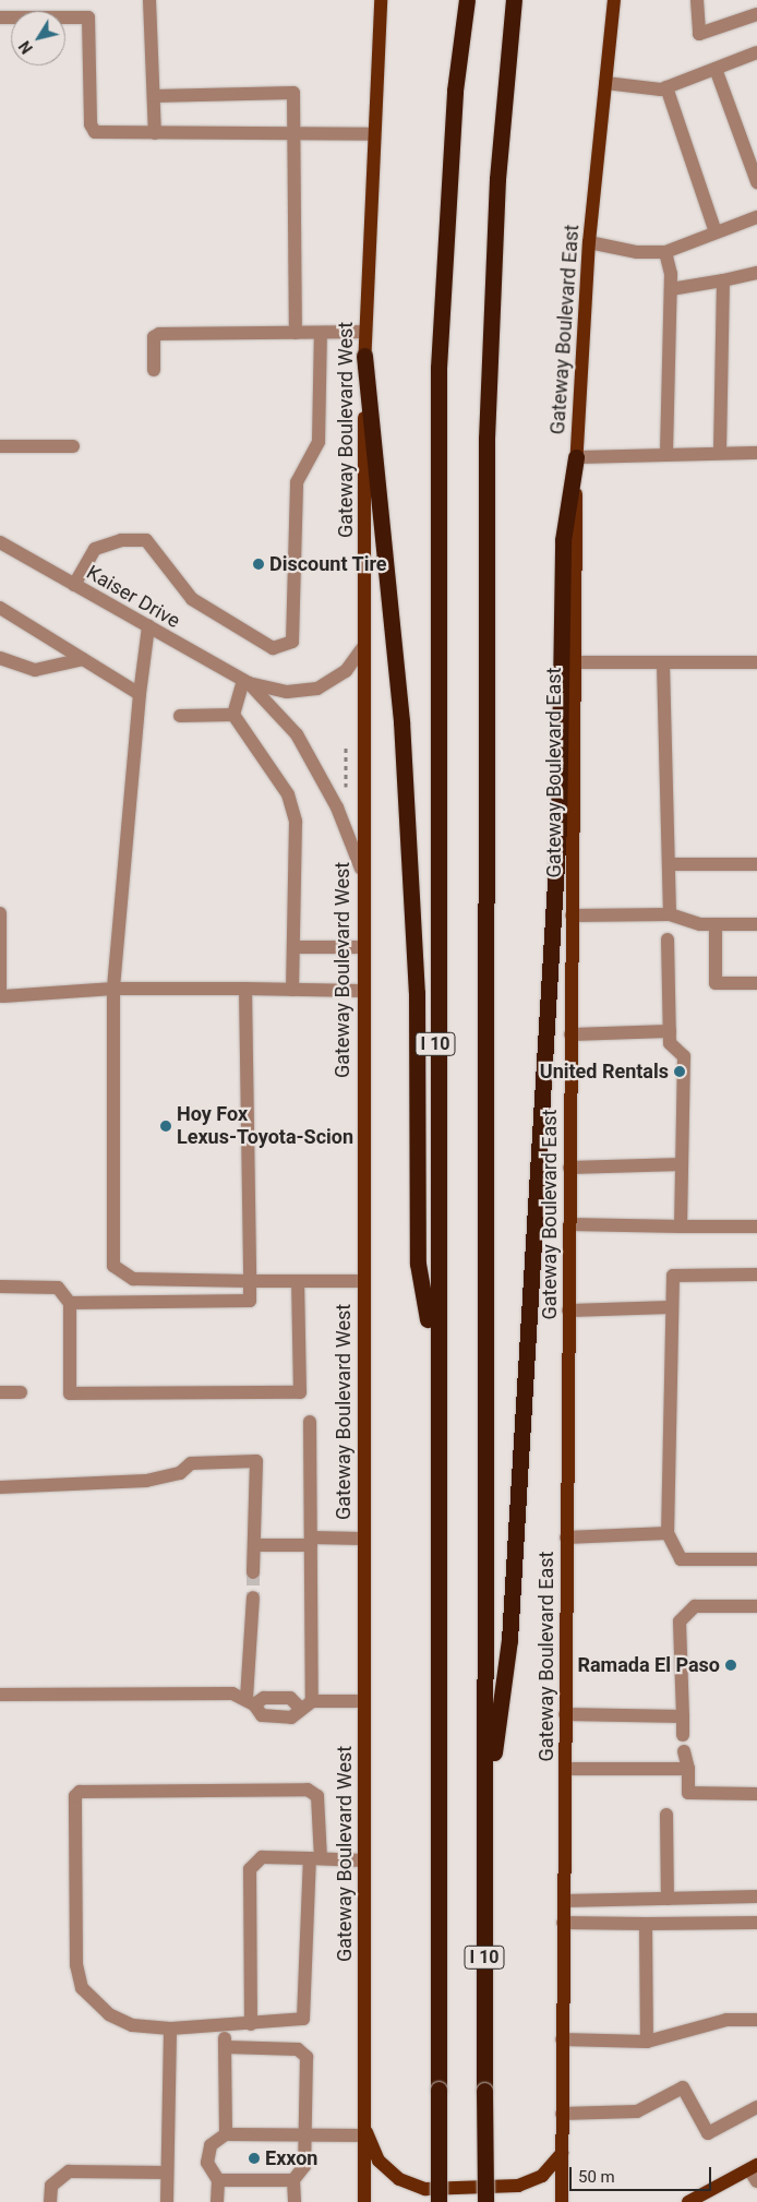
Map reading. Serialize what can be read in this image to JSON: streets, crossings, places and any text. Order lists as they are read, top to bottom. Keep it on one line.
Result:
{"streets":{"highway":["I 10"],"main road":["Gateway Boulevard East","Gateway Boulevard West"],"street":["Kaiser Drive"]},"crossings":[["Gateway Boulevard West","Kaiser Drive"]],"places":["Discount Tire","United Rentals","Hoy Fox Lexus-Toyota-Scion","Ramada El Paso","Exxon"],"scale_bar":"50 m","north":"bottom left"}
